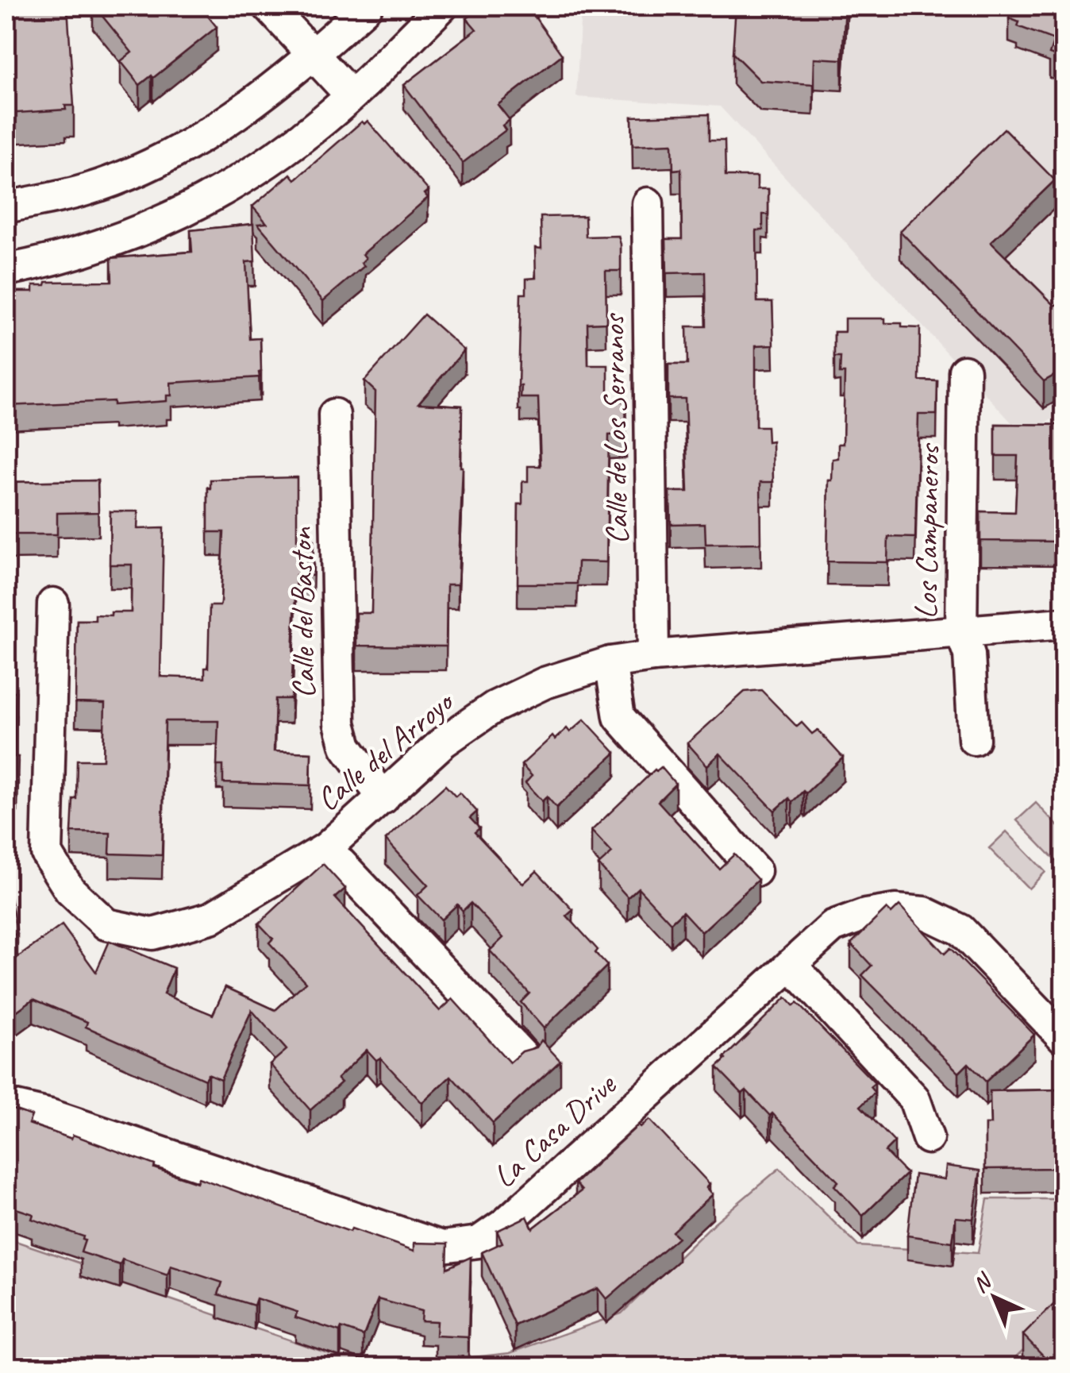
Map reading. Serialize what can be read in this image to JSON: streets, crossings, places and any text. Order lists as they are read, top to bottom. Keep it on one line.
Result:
{"streets":{"street":["Calle de Los Serranos","Los Campaneros","Calle del Baston","Calle del Arroyo","La Casa Drive"]},"crossings":[["Calle de Los Serranos","Calle del Arroyo"],["Los Campaneros","Calle del Arroyo"],["Calle del Baston","Calle del Arroyo"]],"north":"top left"}
